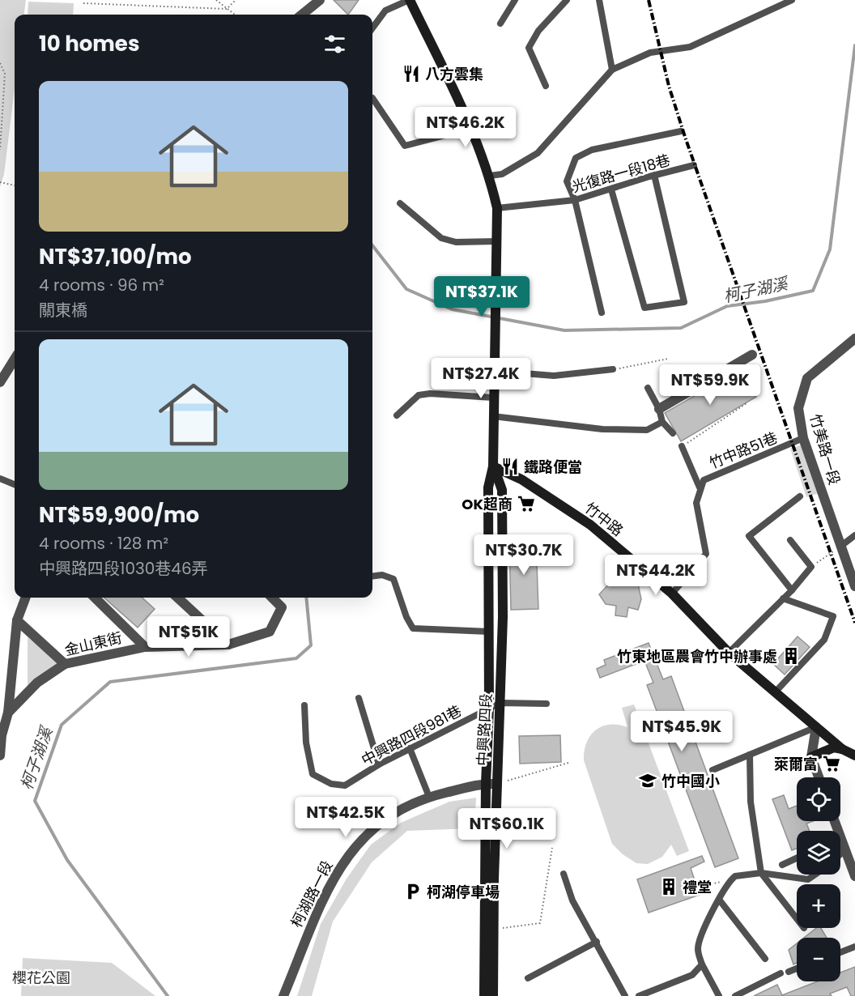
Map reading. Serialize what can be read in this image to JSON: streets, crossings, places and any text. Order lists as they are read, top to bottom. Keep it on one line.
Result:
{"streets":{"main road":["竹中路","中興路四段"],"street":["竹美路一段","金山東街","柯湖路一段"],"lane":["光復路一段18巷","竹中路51巷","中興路四段981巷"]},"crossings":[["光復路一段18巷","中興路四段"],["竹美路一段","竹中路51巷"],["竹中路51巷","竹中路"],["竹中路","中興路四段"],["中興路四段","中興路四段981巷"],["中興路四段","柯湖路一段"]],"water":["柯子湖溪"],"parks":["櫻花公園"],"places":{"restaurant":["八方雲集","鐵路便當"],"supermarket":["OK超商","萊爾富"],"building":["竹東地區農會竹中辦事處","禮堂"],"school or university":["竹中國小"],"parking":["柯湖停車場"]},"page":{"heading":"10 homes","list":[{"name":"NT$37,100/mo","note":"4 rooms · 96 m² · 關東橋"},{"name":"NT$59,900/mo","note":"4 rooms · 128 m² · 中興路四段1030巷46弄"}],"price":["NT$46.2K","NT$37.1K","NT$27.4K","NT$59.9K","NT$30.7K","NT$44.2K","NT$51K","NT$45.9K","NT$42.5K","NT$60.1K"],"map_buttons":["+","−"]}}
